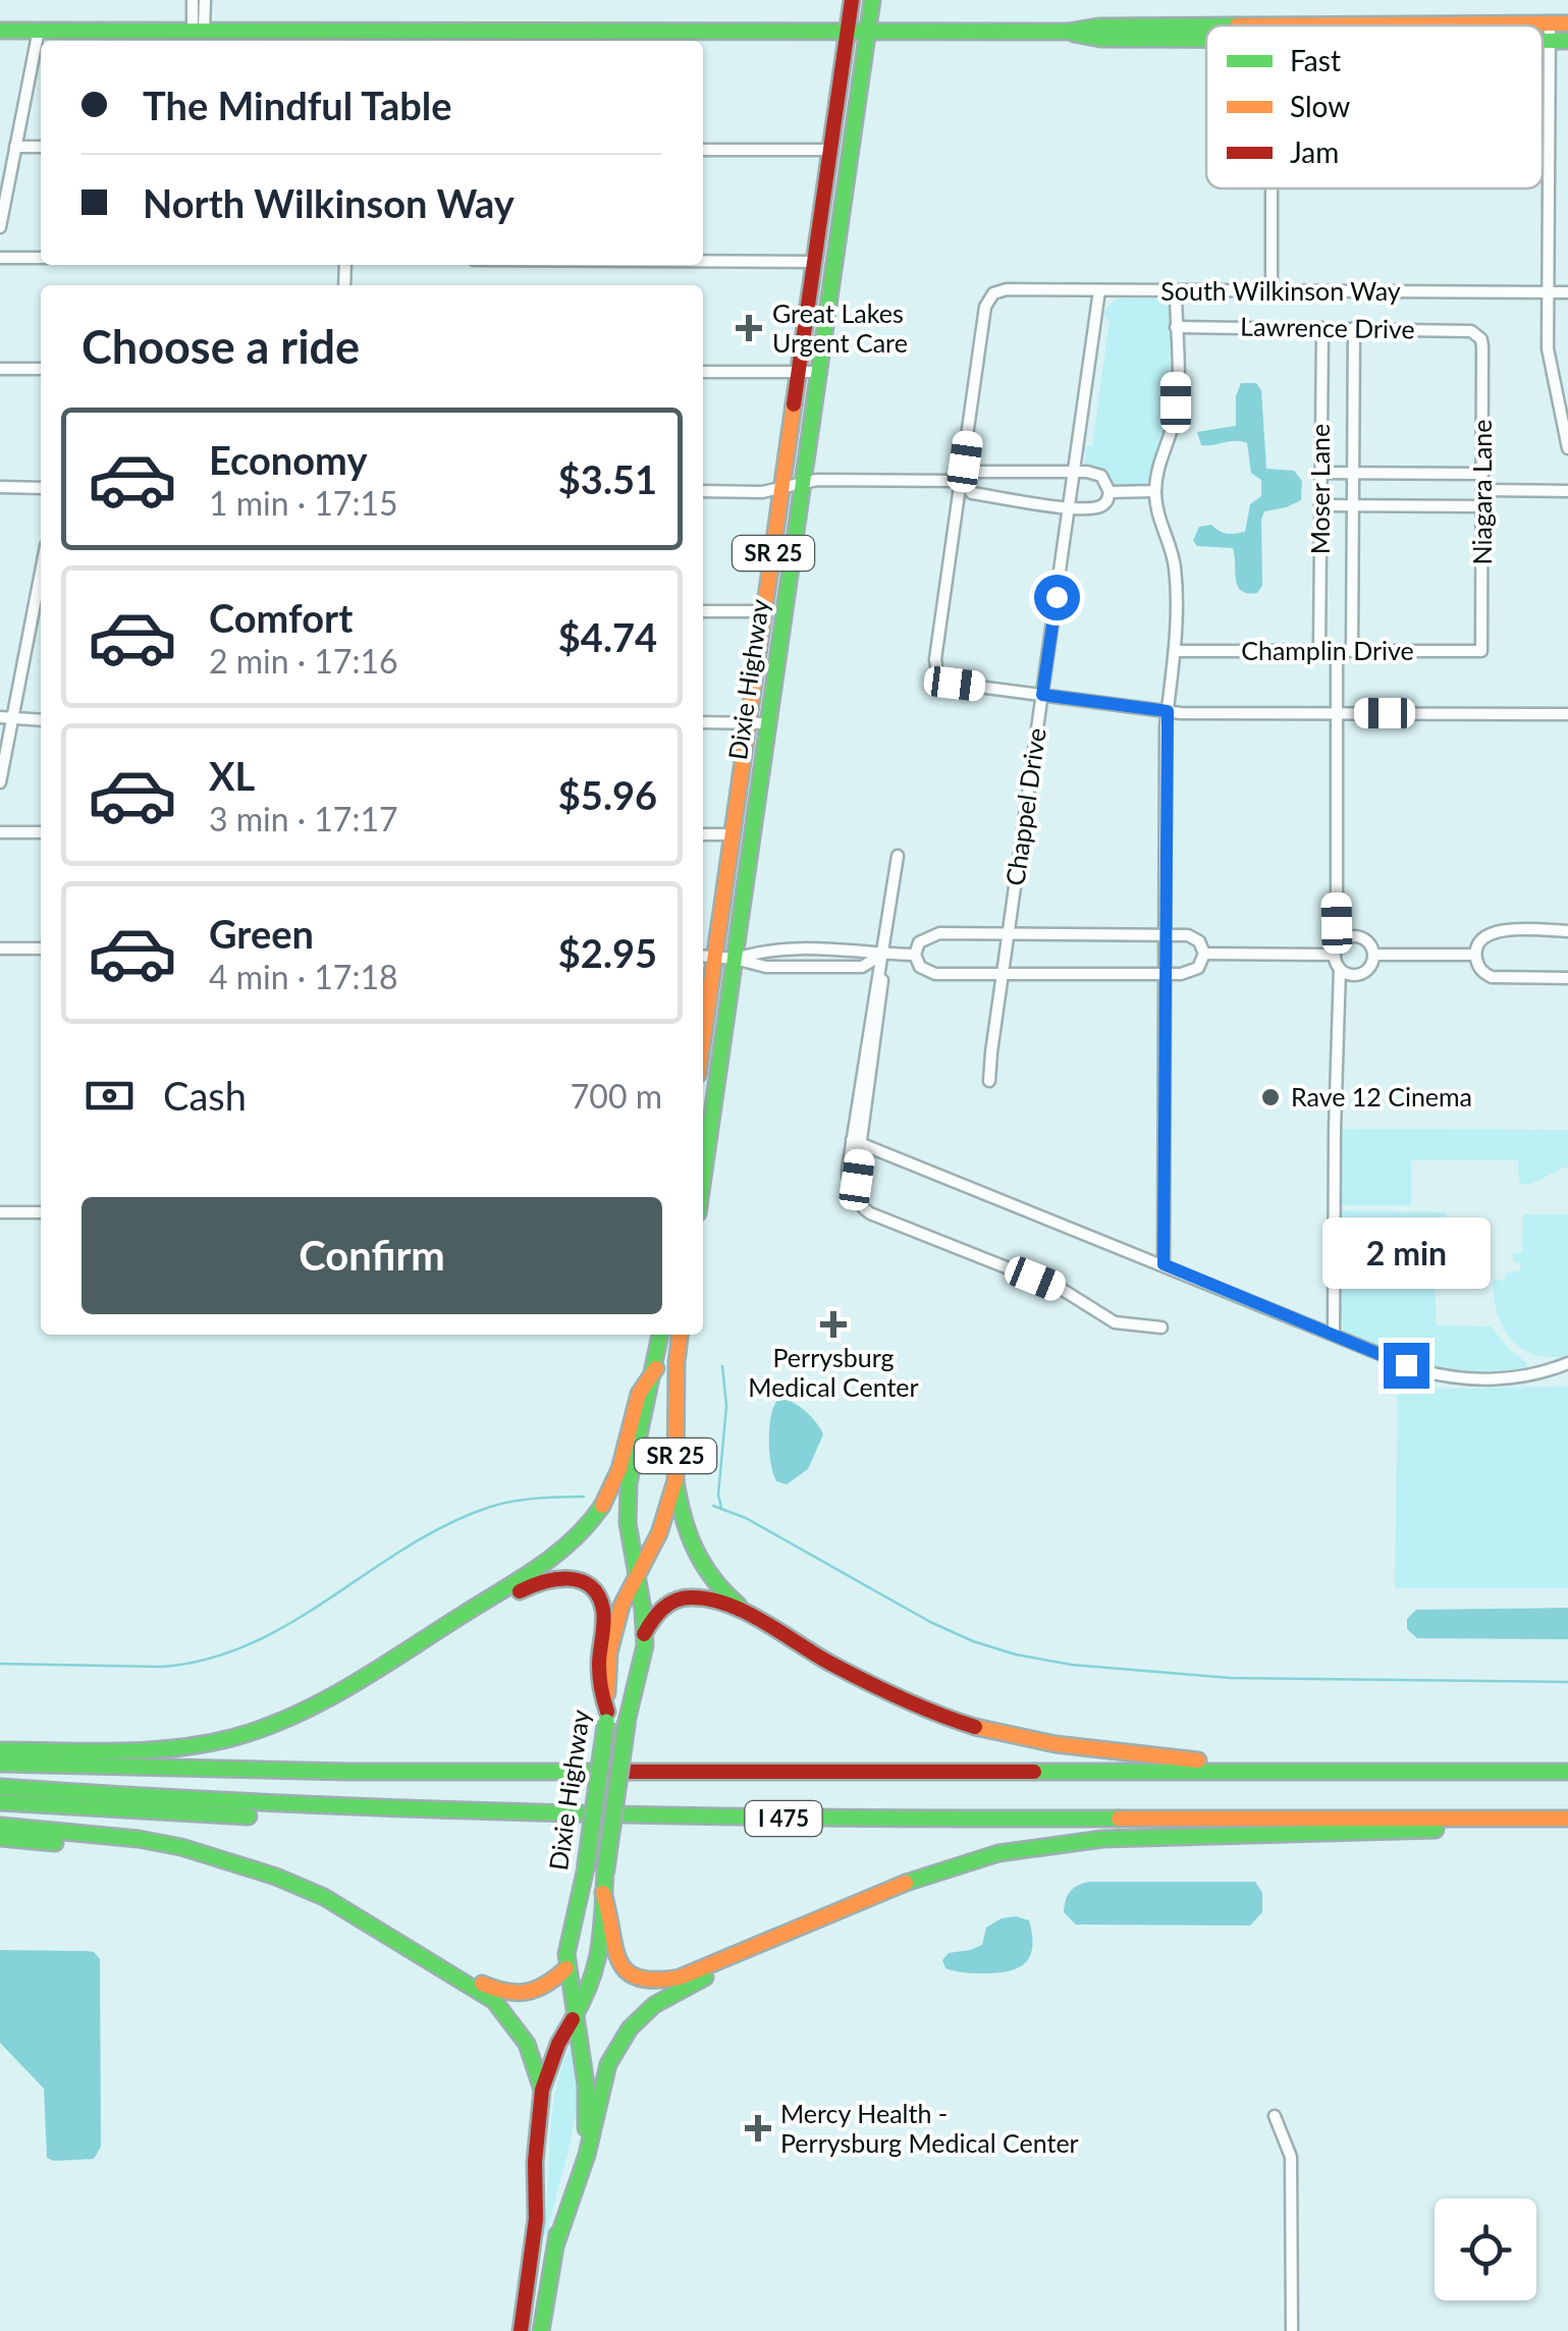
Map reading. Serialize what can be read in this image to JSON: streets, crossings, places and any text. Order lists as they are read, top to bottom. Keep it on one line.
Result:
{"streets":{"main road":["SR 25","Dixie Highway","I 475"],"street":["South Wilkinson Way","Lawrence Drive","Moser Lane","Niagara Lane","Champlin Drive","Chappel Drive"]},"crossings":[["South Wilkinson Way","Chappel Drive"],["Lawrence Drive","Moser Lane"],["Lawrence Drive","Niagara Lane"],["Moser Lane","Champlin Drive"],["Niagara Lane","Champlin Drive"],["SR 25","Dixie Highway"]],"places":{"health":["Great Lakes Urgent Care","Perrysburg Medical Center","Mercy Health - Perrysburg Medical Center"],"other":["Rave 12 Cinema"]},"legend":["Fast","Slow","Jam"],"page":{"banner":["The Mindful Table","North Wilkinson Way"],"heading":"Choose a ride","list":[{"name":"Economy","note":"1 min · 17:15","value":"$3.51"},{"name":"Comfort","note":"2 min · 17:16","value":"$4.74"},{"name":"XL","note":"3 min · 17:17","value":"$5.96"},{"name":"Green","note":"4 min · 17:18","value":"$2.95"}],"pay":["Cash","700 m"],"buttons":"Confirm","bubble":"2 min"}}
